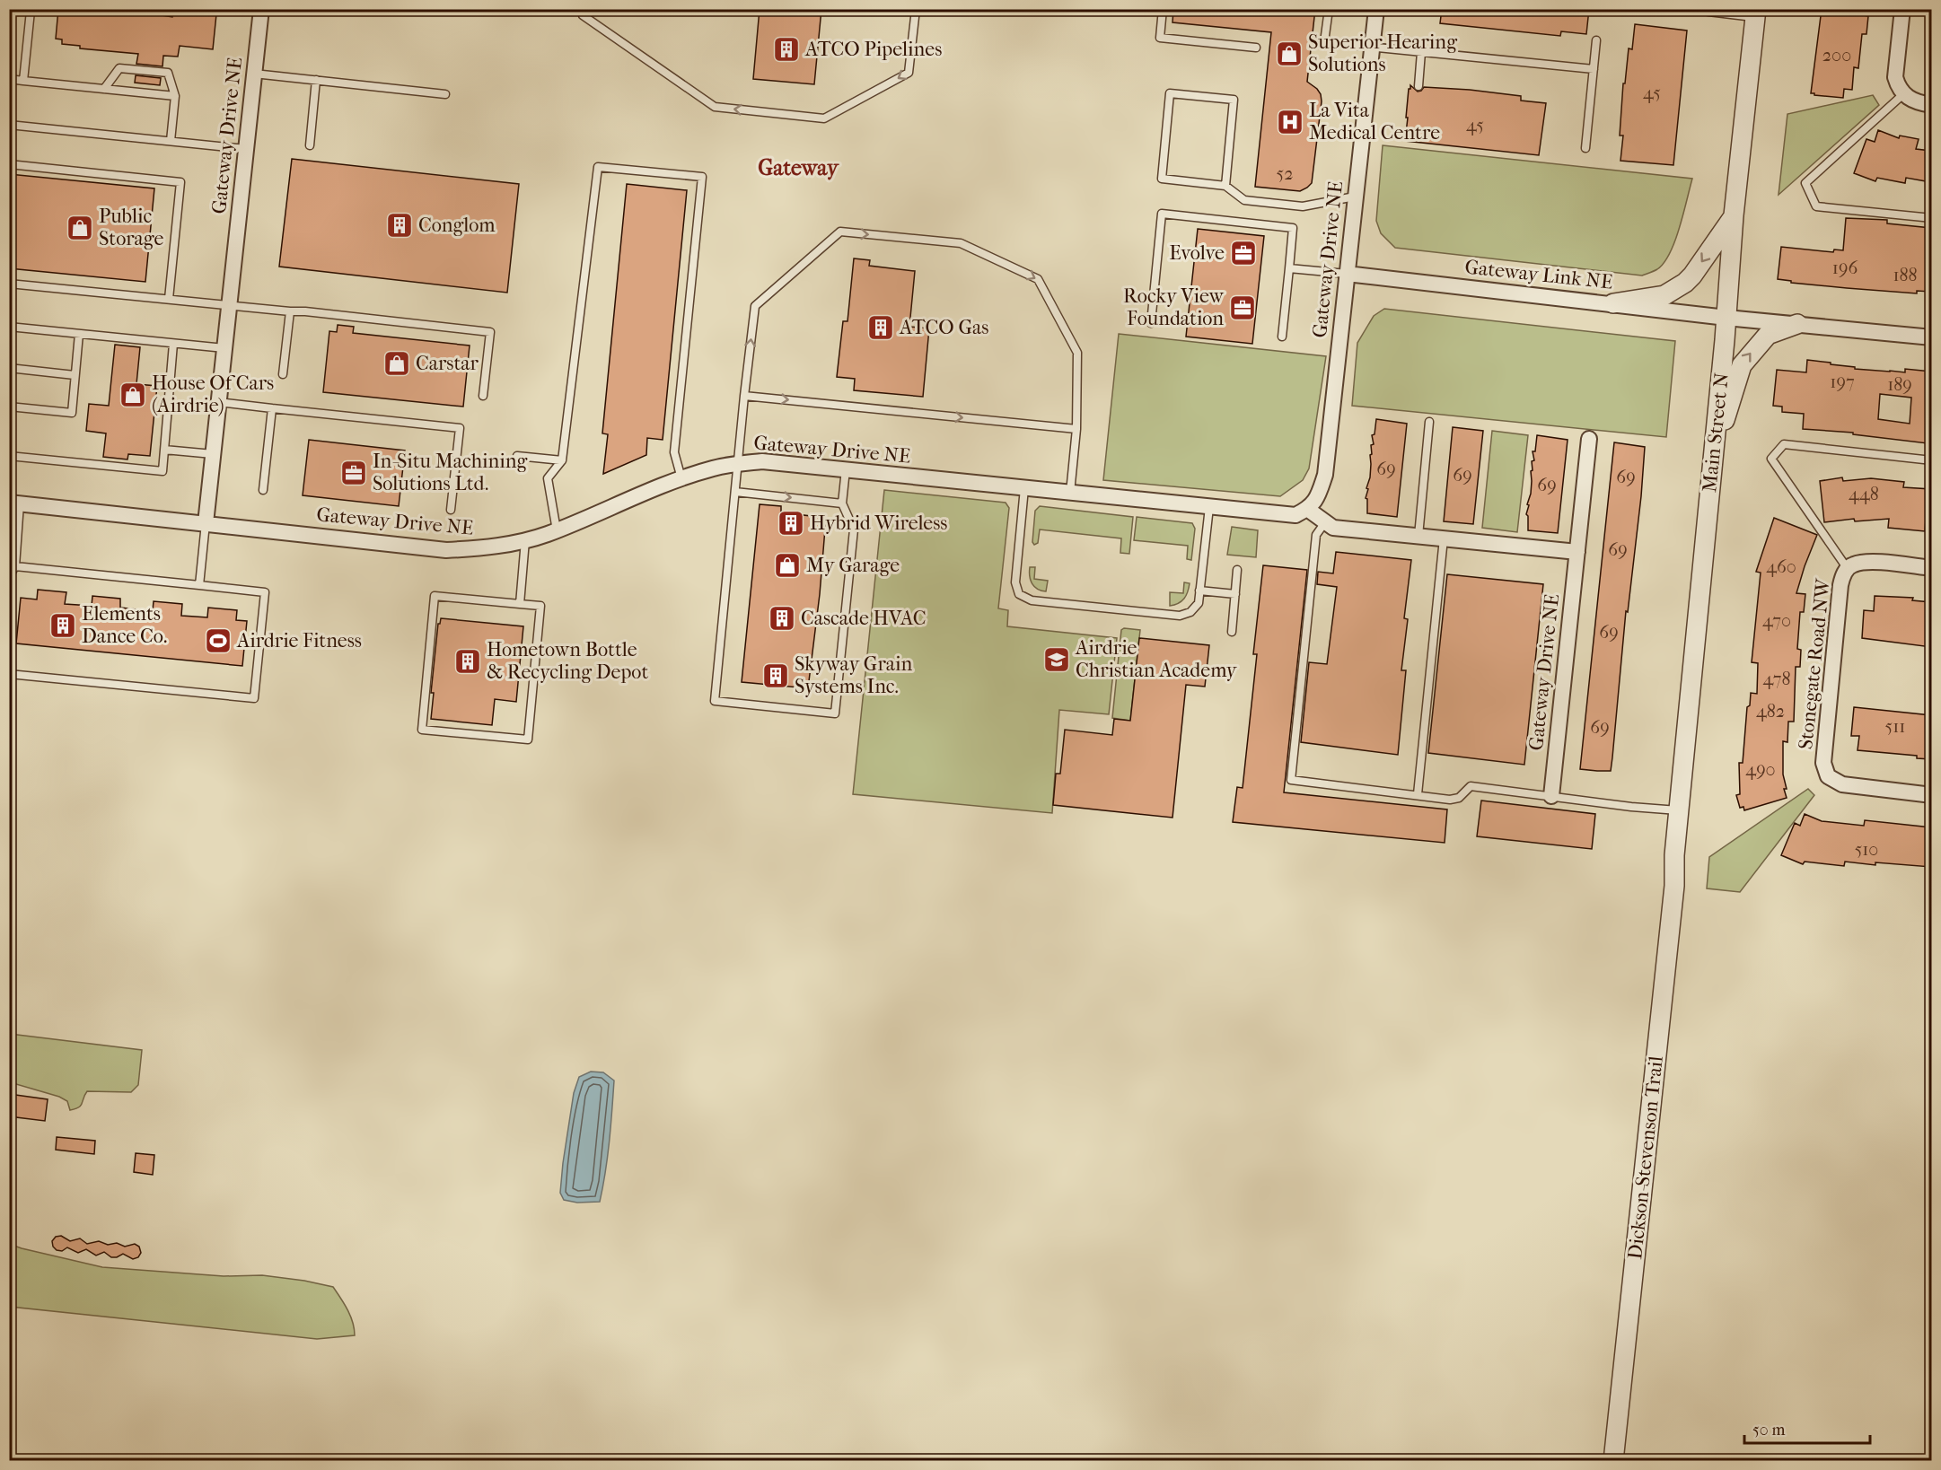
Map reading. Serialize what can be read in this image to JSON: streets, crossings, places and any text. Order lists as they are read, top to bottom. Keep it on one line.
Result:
{"streets":{"street":["Gateway Drive NE","Gateway Link NE","Main Street N","Stonegate Road NW","Dickson-Stevenson Trail"]},"crossings":[["Gateway Drive NE","Gateway Link NE"],["Gateway Link NE","Main Street N"],["Main Street N","Dickson-Stevenson Trail"]],"districts":["Gateway"],"places":{"building":["ATCO Pipelines","Conglom","ATCO Gas","Hybrid Wireless","Cascade HVAC","Elements Dance Co.","Hometown Bottle & Recycling Depot","Skyway Grain Systems Inc."],"shop":["Superior Hearing Solutions","Public Storage","Carstar","House Of Cars (Airdrie)","My Garage"],"hospital":["La Vita Medical Centre"],"office":["Evolve","Rocky View Foundation","In-Situ Machining Solutions Ltd."],"sports":["Airdrie Fitness"],"school or university":["Airdrie Christian Academy"]},"house_numbers":["200","45","45","52","196","188","197","189","69","69","69","69","448","69","460","470","69","478","482","511","69","490","510"],"scale_bar":"50 m"}
